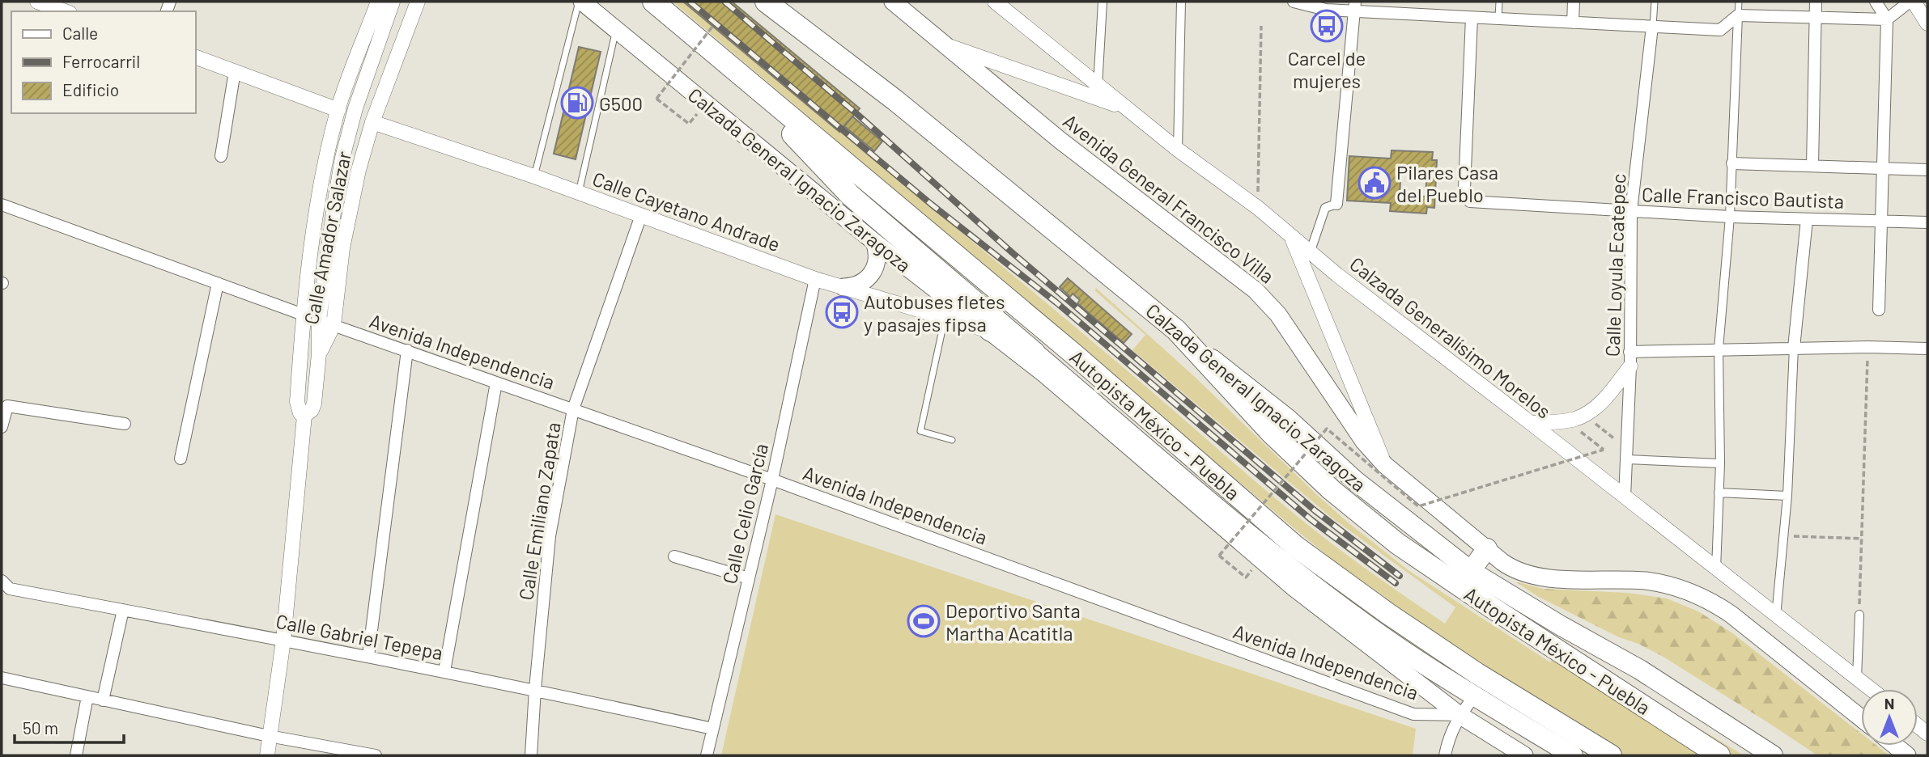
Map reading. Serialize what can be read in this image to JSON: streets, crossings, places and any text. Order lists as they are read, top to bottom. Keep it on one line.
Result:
{"streets":{"highway":["Calzada General Ignacio Zaragoza","Autopista México - Puebla"],"main road":["Avenida General Francisco Villa"],"street":["Calle Francisco Bautista","Calle Cayetano Andrade","Calle Amador Salazar","Calle Loyula Ecatepec","Calzada Generalísimo Morelos","Avenida Independencia","Calle Emiliano Zapata","Calle Celio García","Calle Gabriel Tepepa"]},"crossings":[["Calzada General Ignacio Zaragoza","Calle Cayetano Andrade"],["Calzada General Ignacio Zaragoza","Avenida Independencia"],["Calzada General Ignacio Zaragoza","Autopista México - Puebla"],["Calle Francisco Bautista","Calle Loyula Ecatepec"],["Calle Cayetano Andrade","Calle Amador Salazar"],["Calle Cayetano Andrade","Calle Emiliano Zapata"],["Calle Cayetano Andrade","Calle Celio García"],["Calle Amador Salazar","Avenida Independencia"],["Calle Amador Salazar","Calle Gabriel Tepepa"],["Calle Loyula Ecatepec","Calzada Generalísimo Morelos"],["Avenida Independencia","Calle Emiliano Zapata"],["Avenida Independencia","Calle Celio García"],["Calle Emiliano Zapata","Calle Gabriel Tepepa"],["Calle Celio García","Calle Gabriel Tepepa"]],"places":{"bus stop":["Carcel de mujeres","Autobuses fletes y pasajes fipsa"],"fuel station":["G500"],"public building":["Pilares Casa del Pueblo"],"sports":["Deportivo Santa Martha Acatitla"]},"legend":["Calle","Ferrocarril","Edificio"],"scale_bar":"50 m","north":"top"}
